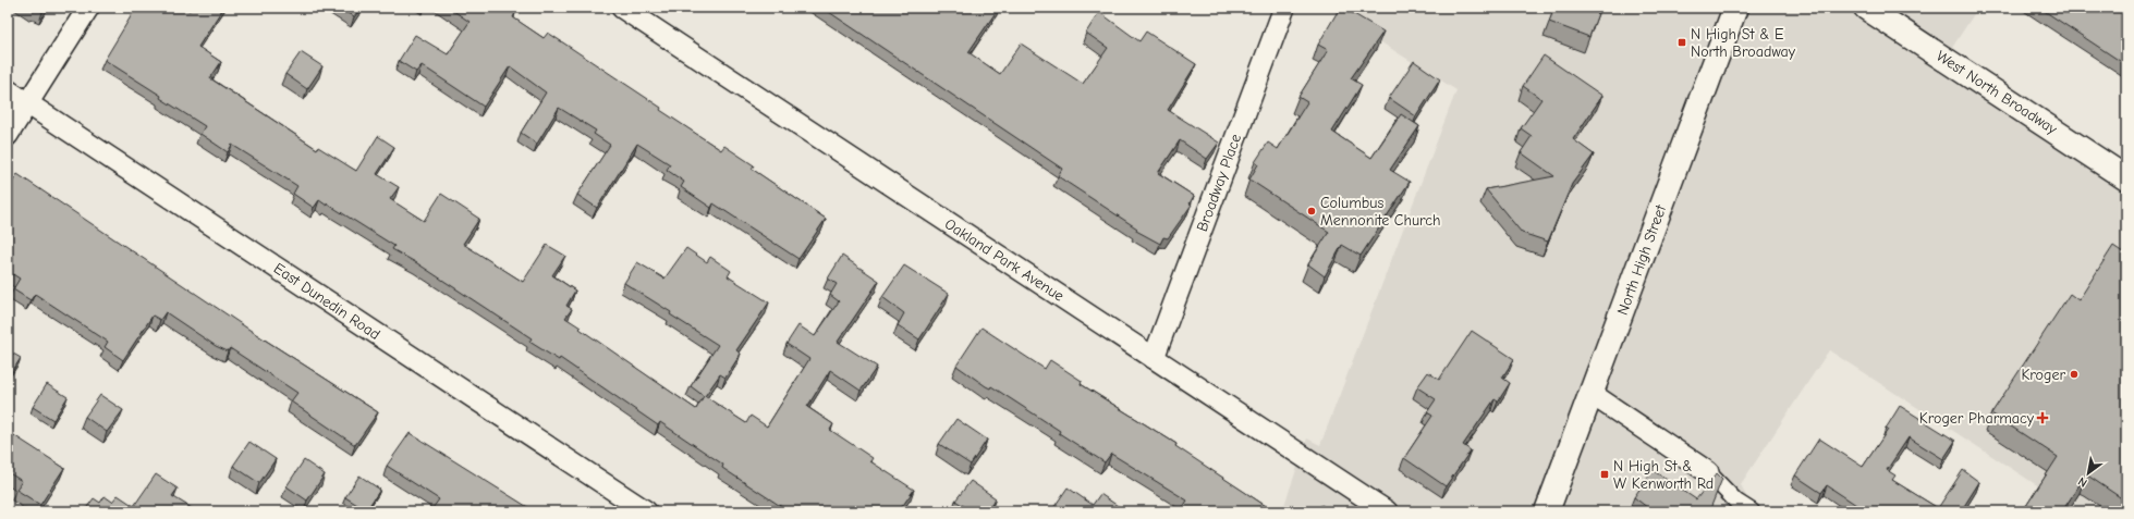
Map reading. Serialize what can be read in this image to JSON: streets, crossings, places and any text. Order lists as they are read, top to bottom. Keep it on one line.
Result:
{"streets":{"main road":["West North Broadway","North High Street"],"street":["Broadway Place","Oakland Park Avenue","East Dunedin Road"]},"crossings":[["Broadway Place","Oakland Park Avenue"]],"places":{"transit":["N High St & E North Broadway","N High St & W Kenworth Rd"],"other":["Columbus Mennonite Church","Kroger"],"health":["Kroger Pharmacy"]},"north":"bottom left"}
